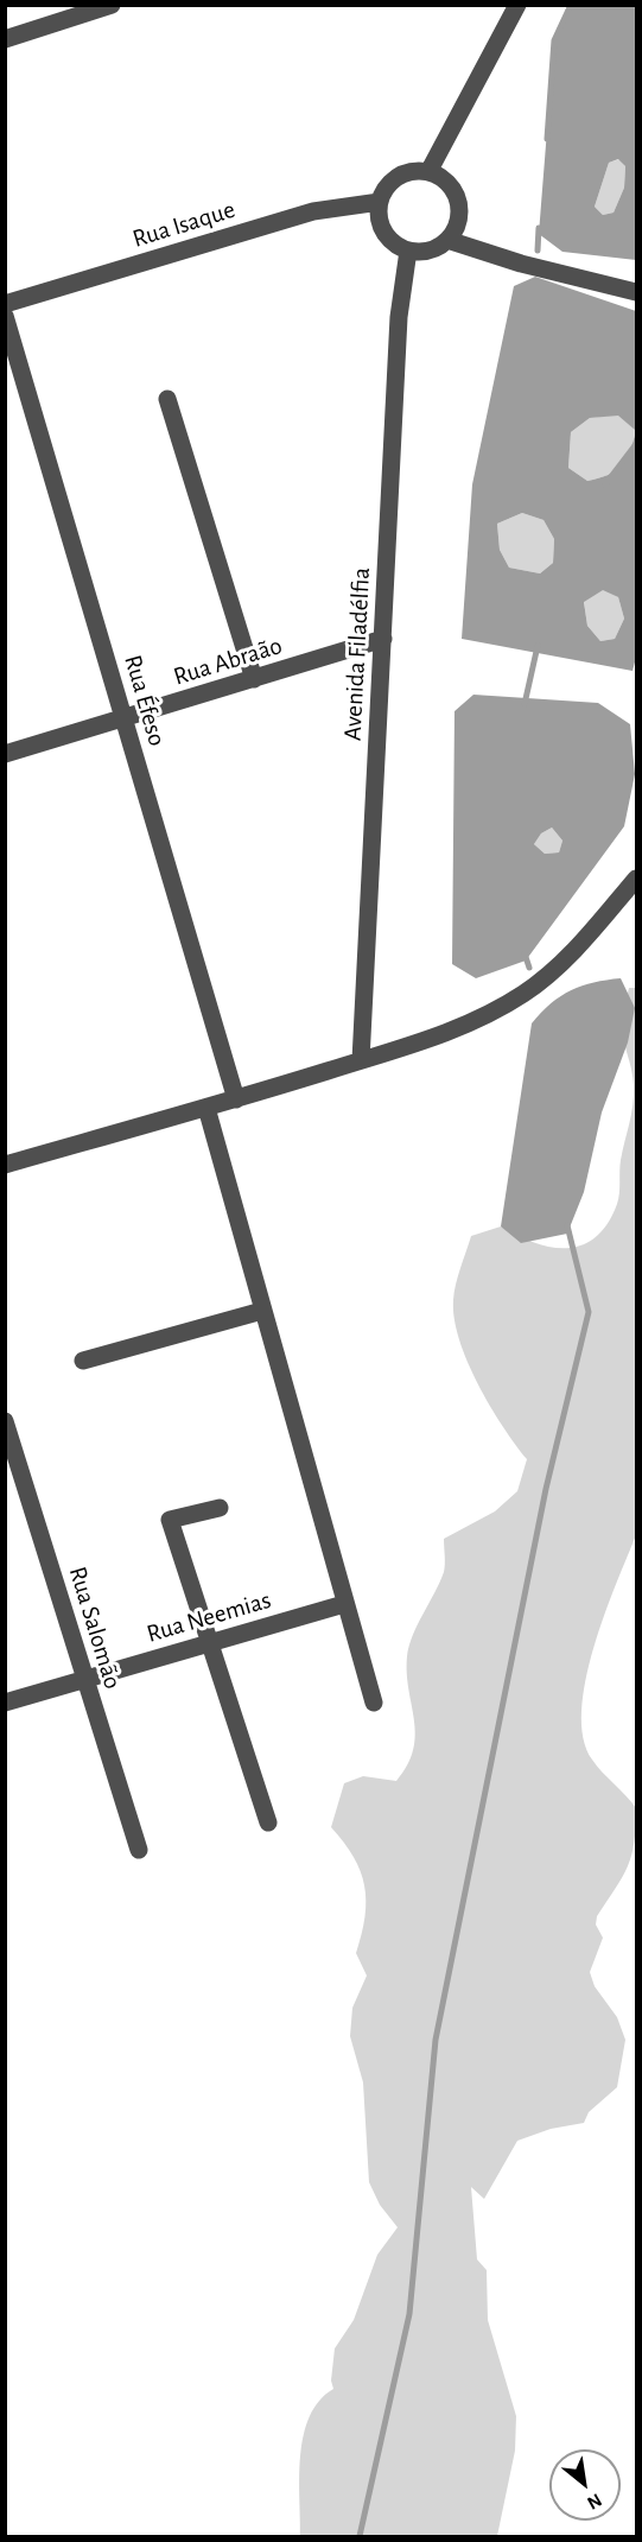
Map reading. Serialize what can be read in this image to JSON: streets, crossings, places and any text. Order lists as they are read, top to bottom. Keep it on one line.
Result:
{"streets":{"street":["Rua Isaque","Avenida Filadélfia","Rua Abraão","Rua Éfeso","Rua Neemias","Rua Salomão"]},"crossings":[["Rua Isaque","Avenida Filadélfia"],["Avenida Filadélfia","Rua Abraão"],["Rua Abraão","Rua Éfeso"],["Rua Neemias","Rua Salomão"]],"north":"bottom right"}
